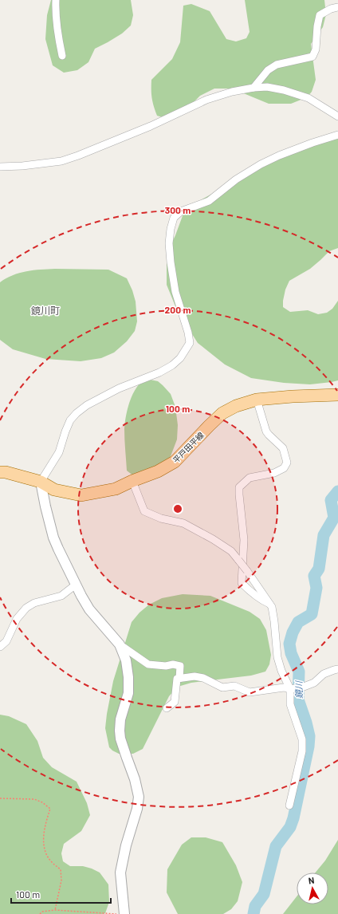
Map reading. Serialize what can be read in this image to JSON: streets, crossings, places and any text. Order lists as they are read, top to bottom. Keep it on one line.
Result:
{"streets":{"main road":["平戸田平線"]},"districts":["鏡川町"],"water":["鏡川"],"scale_bar":"100 m","north":"top","rings":["300 m","200 m","100 m"]}
